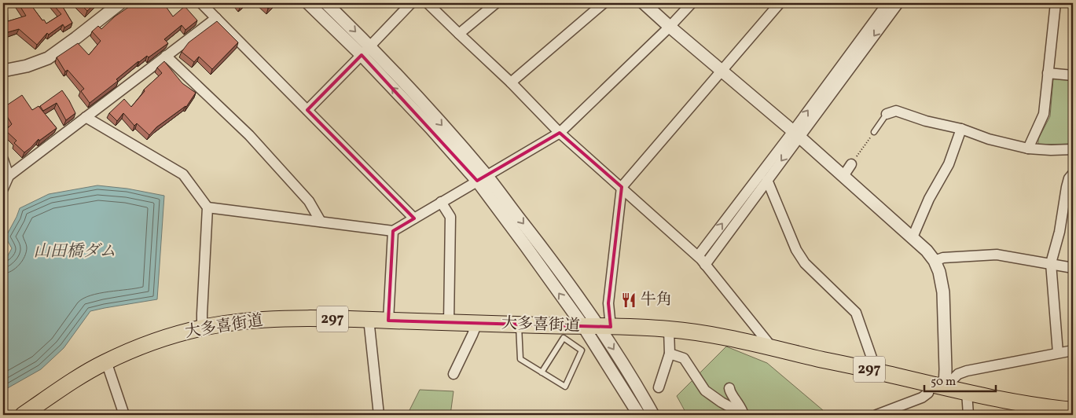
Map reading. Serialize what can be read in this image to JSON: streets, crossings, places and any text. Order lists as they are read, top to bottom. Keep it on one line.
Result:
{"streets":{"highway":["297","大多喜街道"]},"water":["山田橋ダム"],"places":{"restaurant":["牛角"]},"scale_bar":"50 m"}
